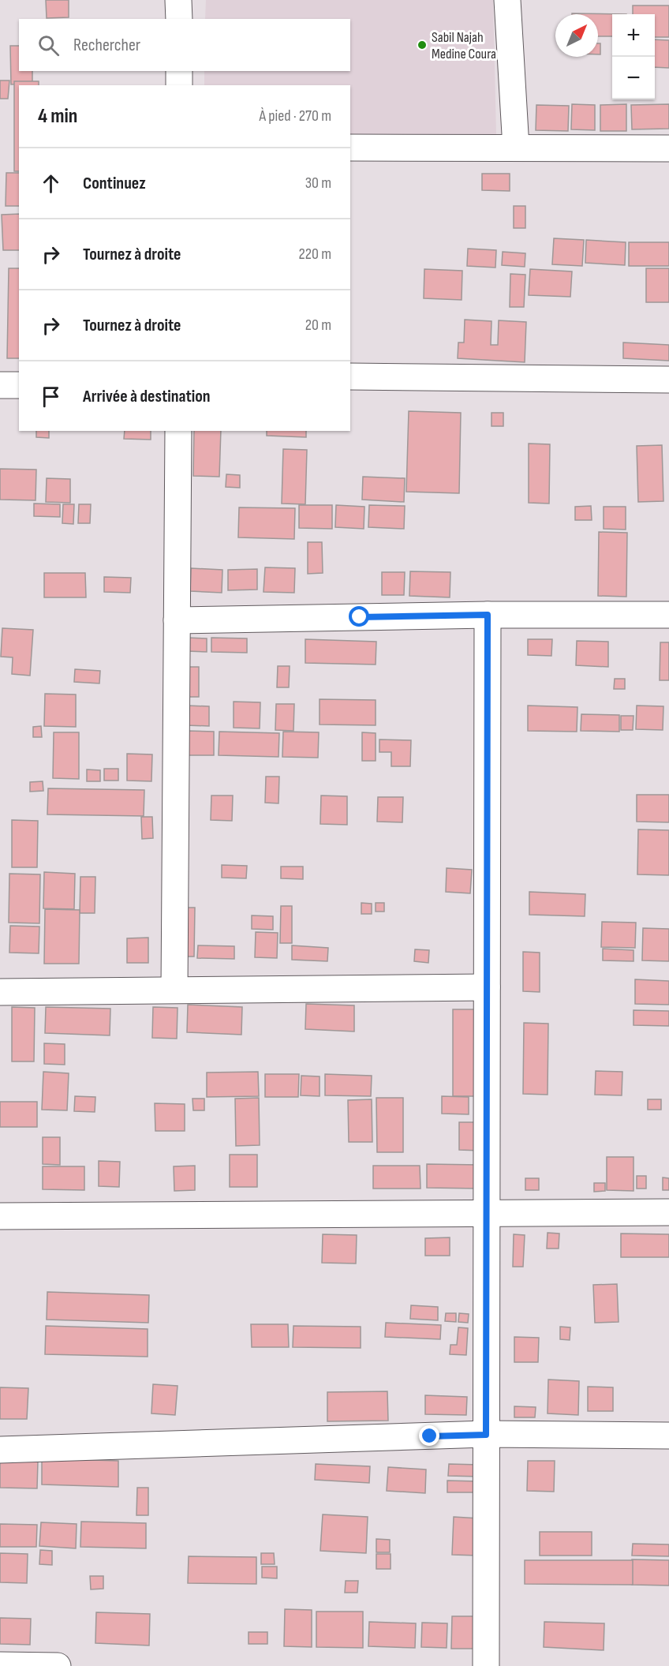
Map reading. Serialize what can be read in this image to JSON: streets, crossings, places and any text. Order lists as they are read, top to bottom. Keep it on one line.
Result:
{"places":["Sabil Najah Medine Coura"],"north":"top right","page":{"map_buttons":["+","−"],"search":"Rechercher","heading":["4 min","À pied · 270 m"],"list":[["Continuez","30 m"],["Tournez à droite","220 m"],["Tournez à droite","20 m"],"Arrivée à destination"]}}
